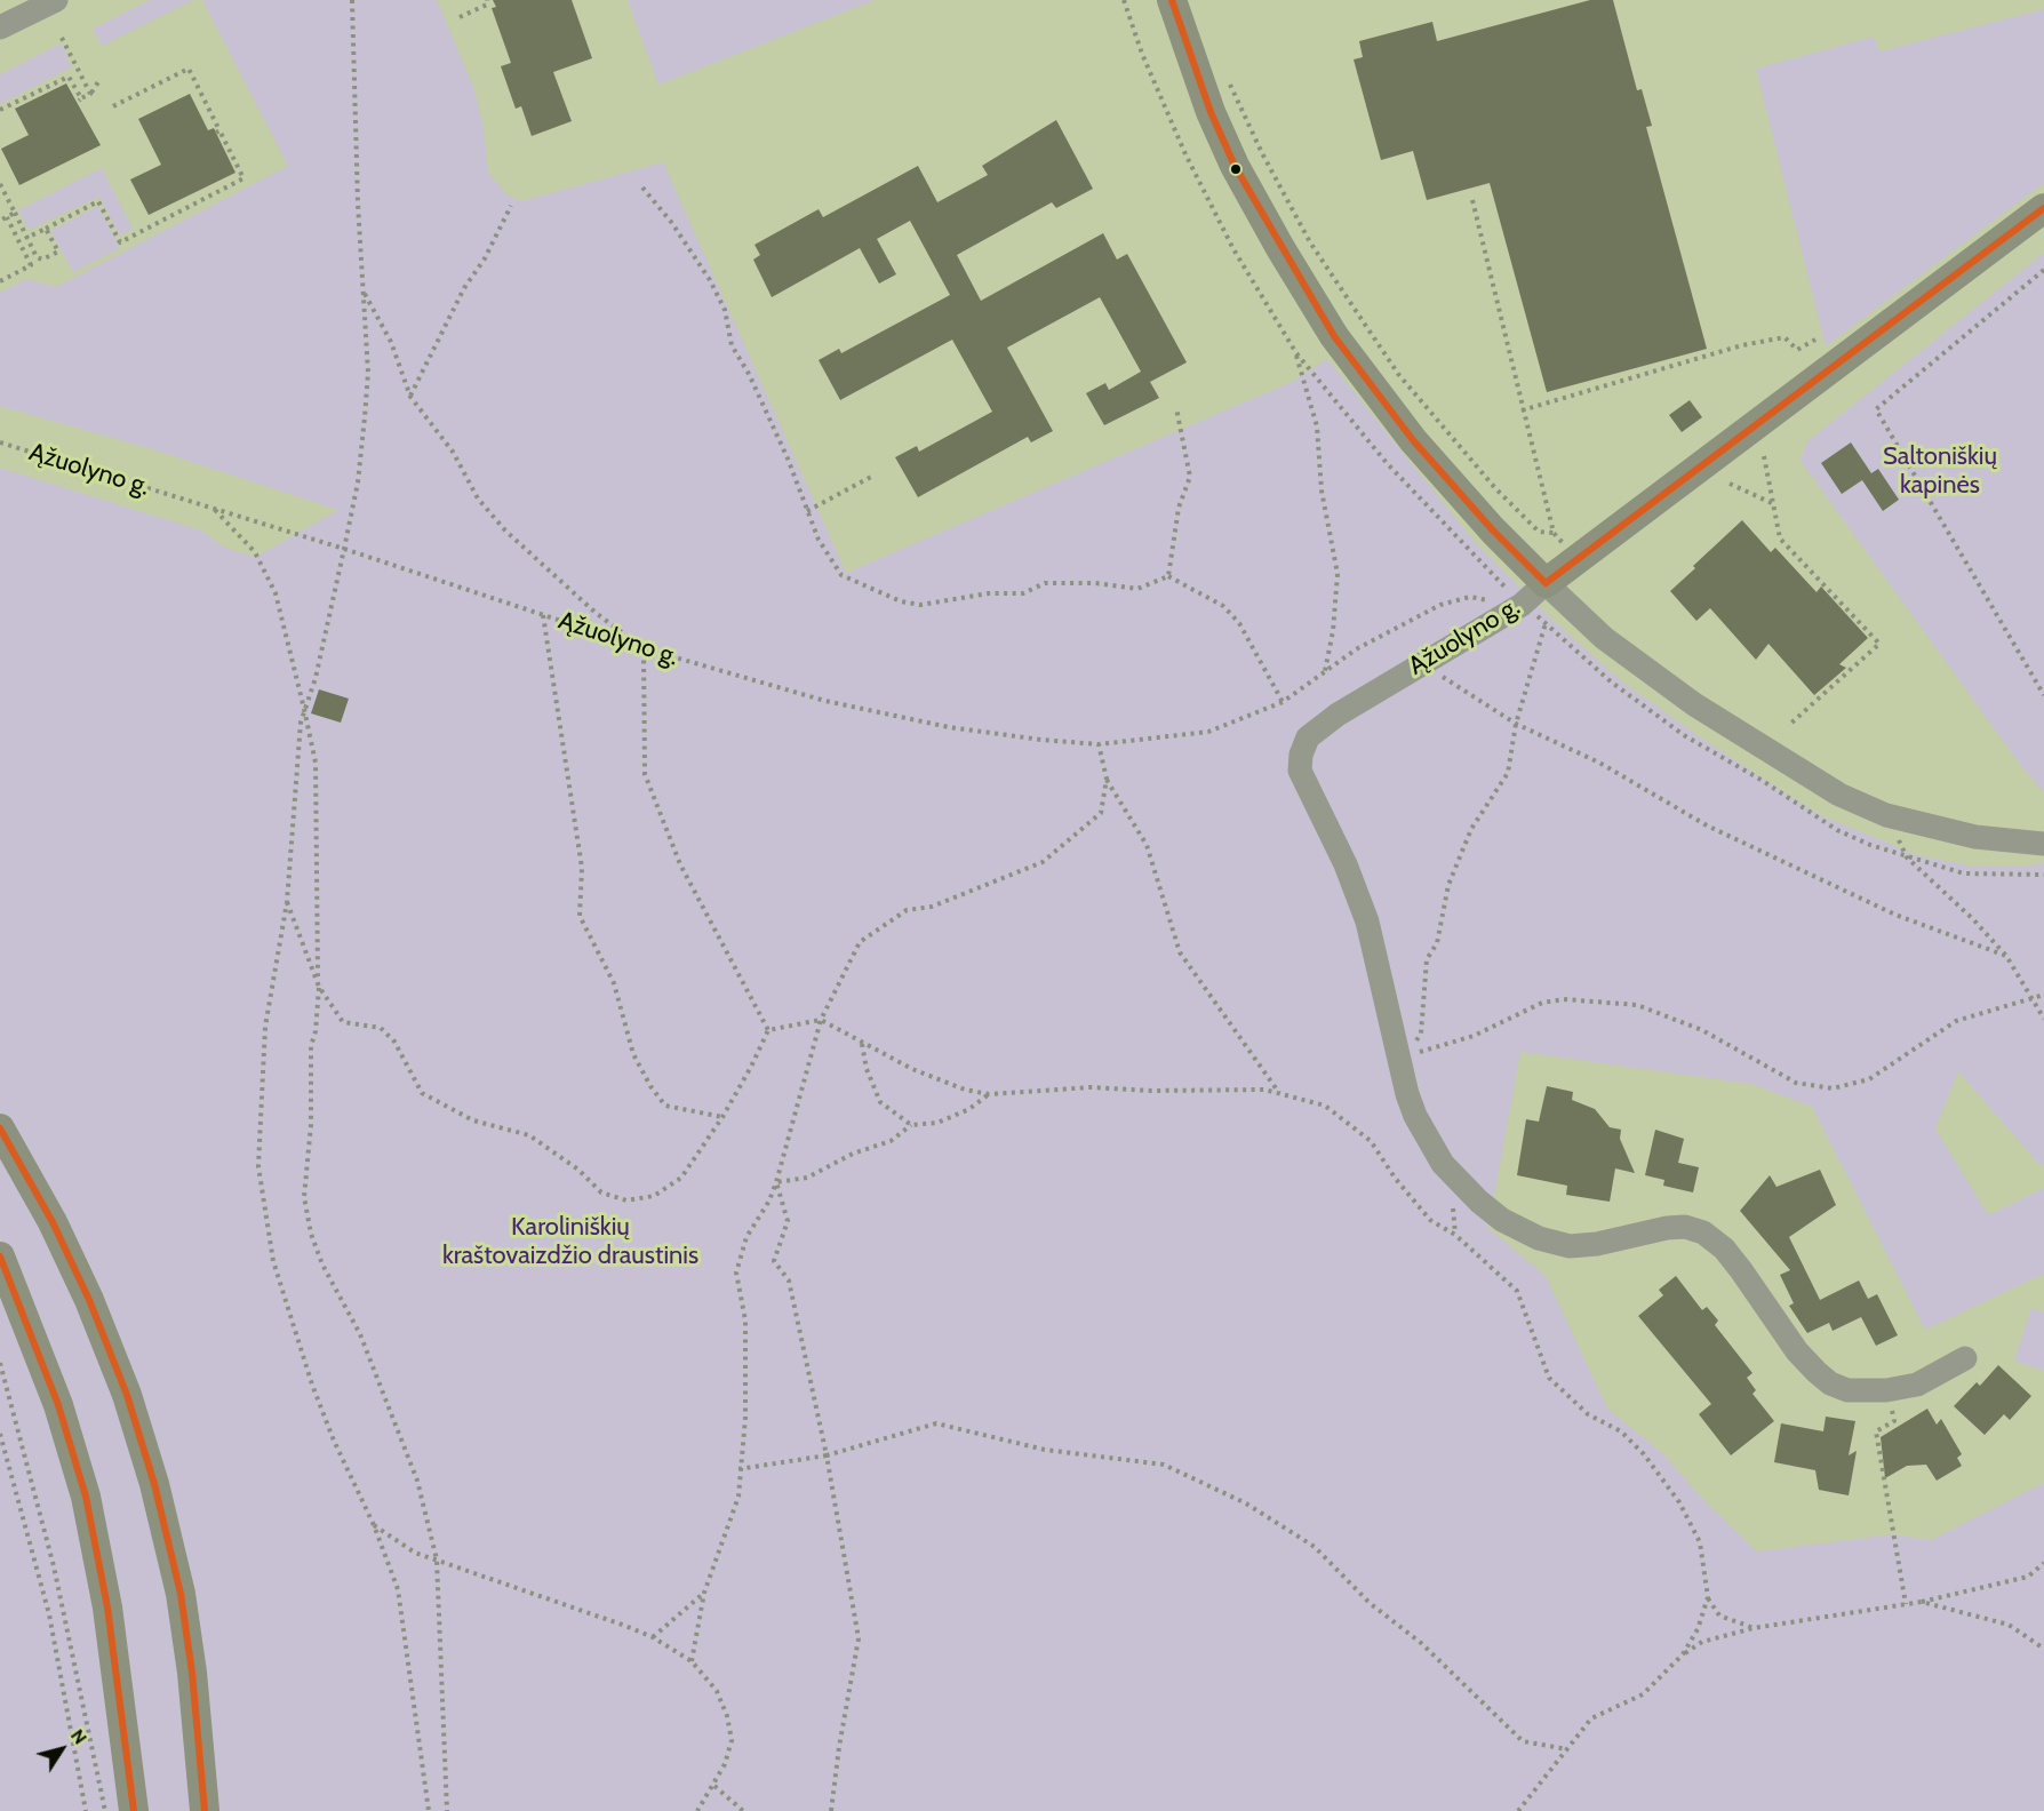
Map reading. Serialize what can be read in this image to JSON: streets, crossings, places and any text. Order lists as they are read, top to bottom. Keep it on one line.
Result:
{"streets":{"main road":["Ąžuolyno g."]},"parks":["Saltoniškių kapinės","Karoliniškių kraštovaizdžio draustinis"],"north":"top right"}
